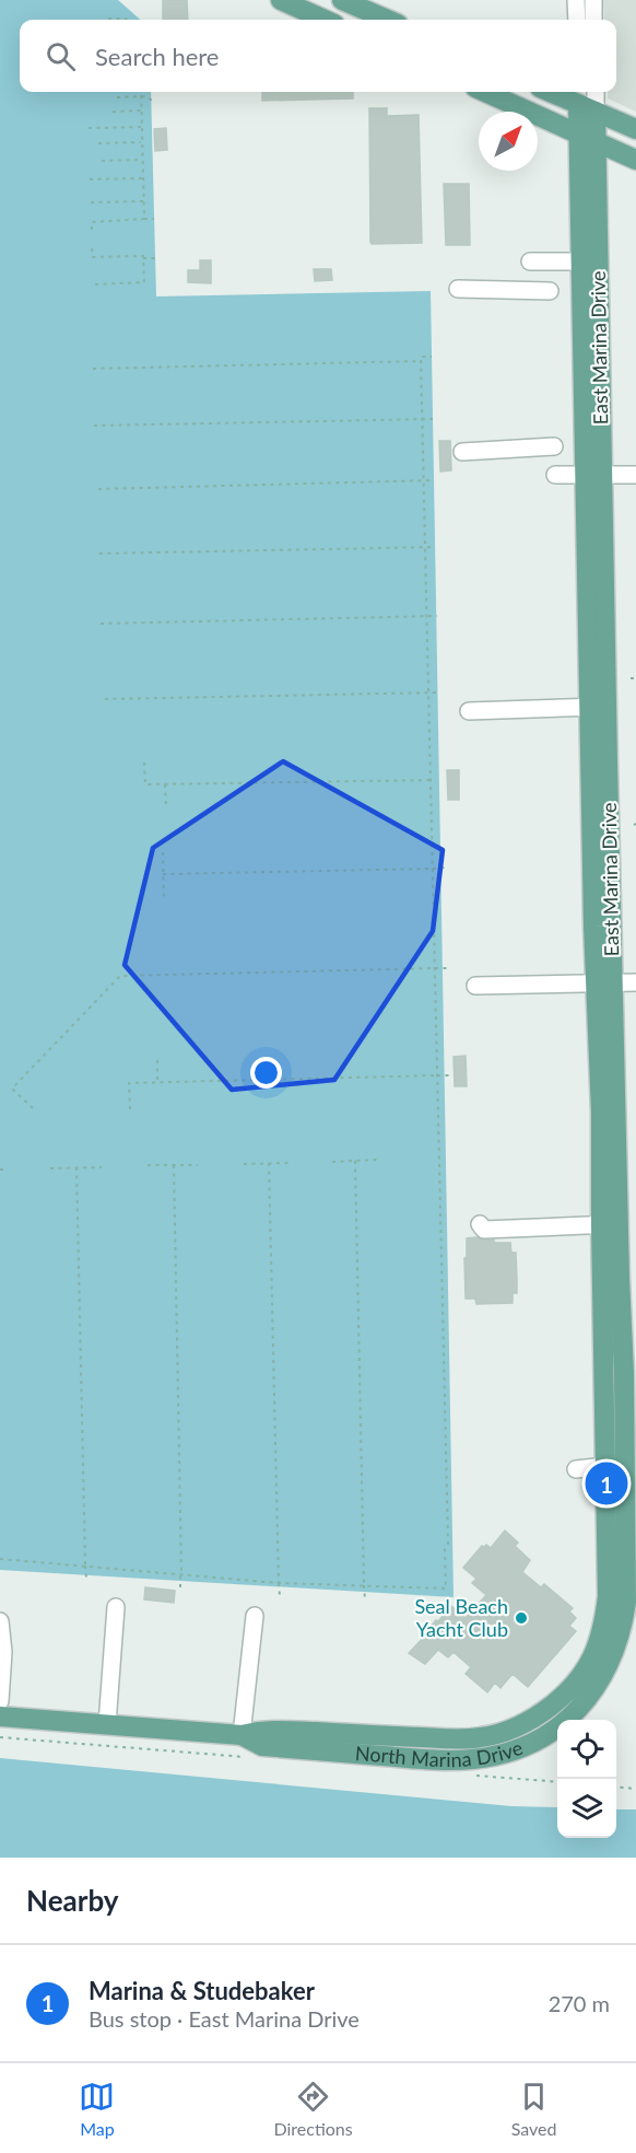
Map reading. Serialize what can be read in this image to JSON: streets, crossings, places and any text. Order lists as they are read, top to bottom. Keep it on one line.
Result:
{"streets":{"main road":["East Marina Drive","North Marina Drive"]},"crossings":[["East Marina Drive","North Marina Drive"]],"places":["Seal Beach Yacht Club"],"north":"top right","page":{"search":"Search here","pins":"1","heading":"Nearby","list":[{"mark":"1","name":"Marina & Studebaker","note":"Bus stop · East Marina Drive","value":"270 m"}],"nav":["Map","Directions","Saved"]}}
